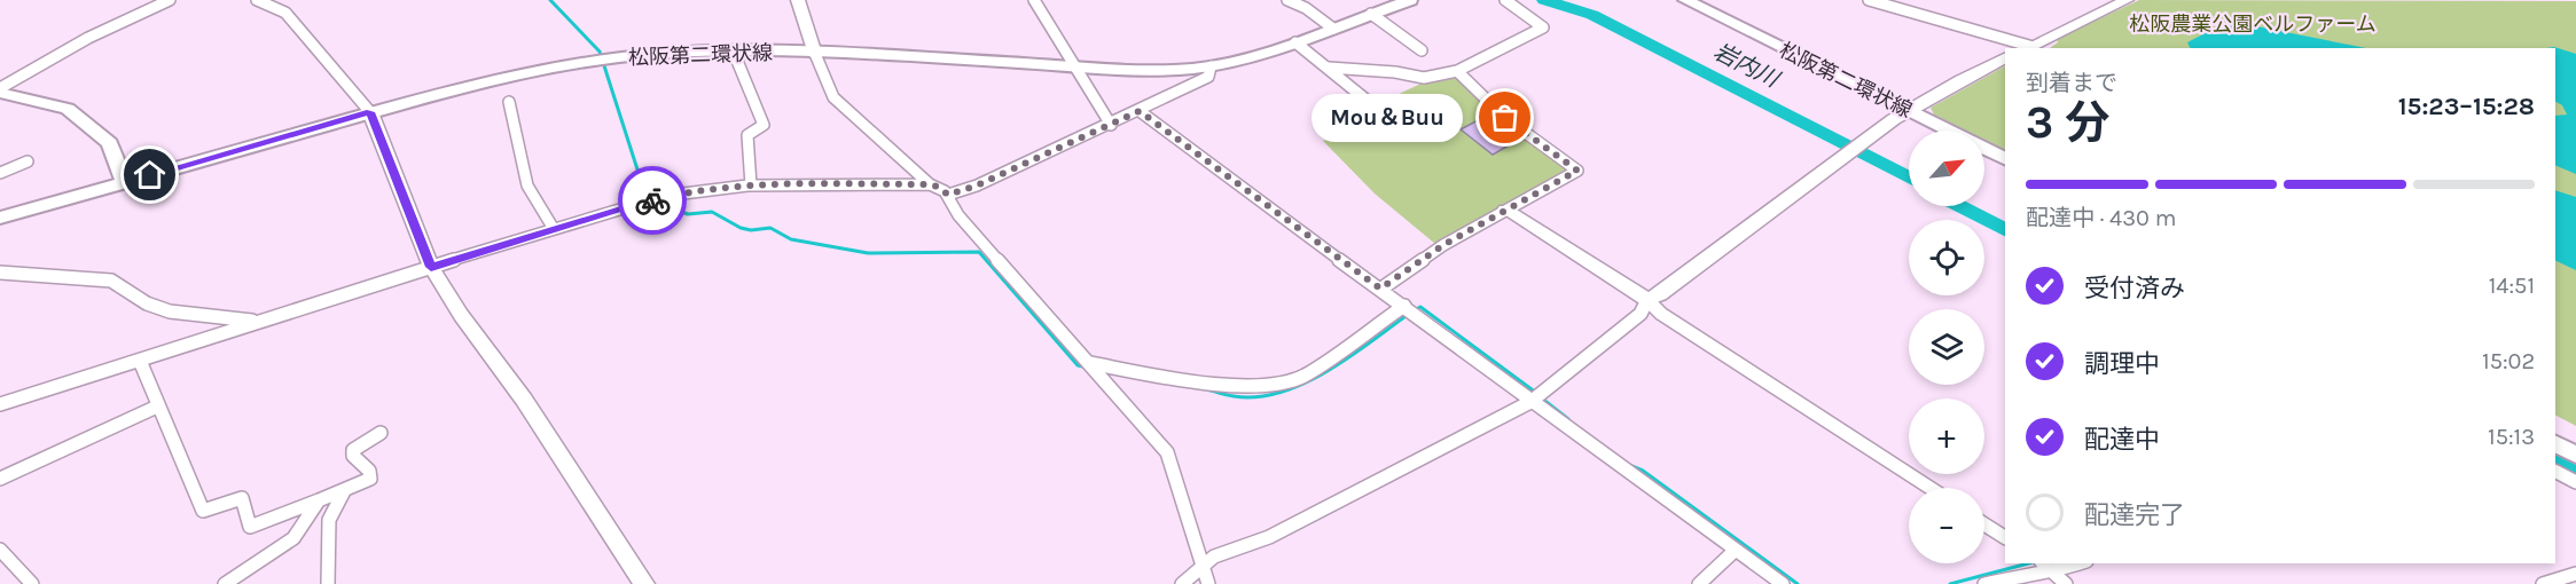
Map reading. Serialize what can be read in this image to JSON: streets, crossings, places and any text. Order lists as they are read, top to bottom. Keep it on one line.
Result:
{"streets":{"main road":["松阪第二環状線"]},"water":["岩内川"],"parks":["松阪農業公園ベルファーム"],"places":["Mou＆Buu"],"north":"top right","page":{"heading":["3 分","到着まで","15:23–15:28"],"bubble":"Mou＆Buu","map_buttons":["+","−"],"bar":"配達中 · 430 m","list":[["受付済み","14:51"],["調理中","15:02"],["配達中","15:13"],"配達完了"]}}
